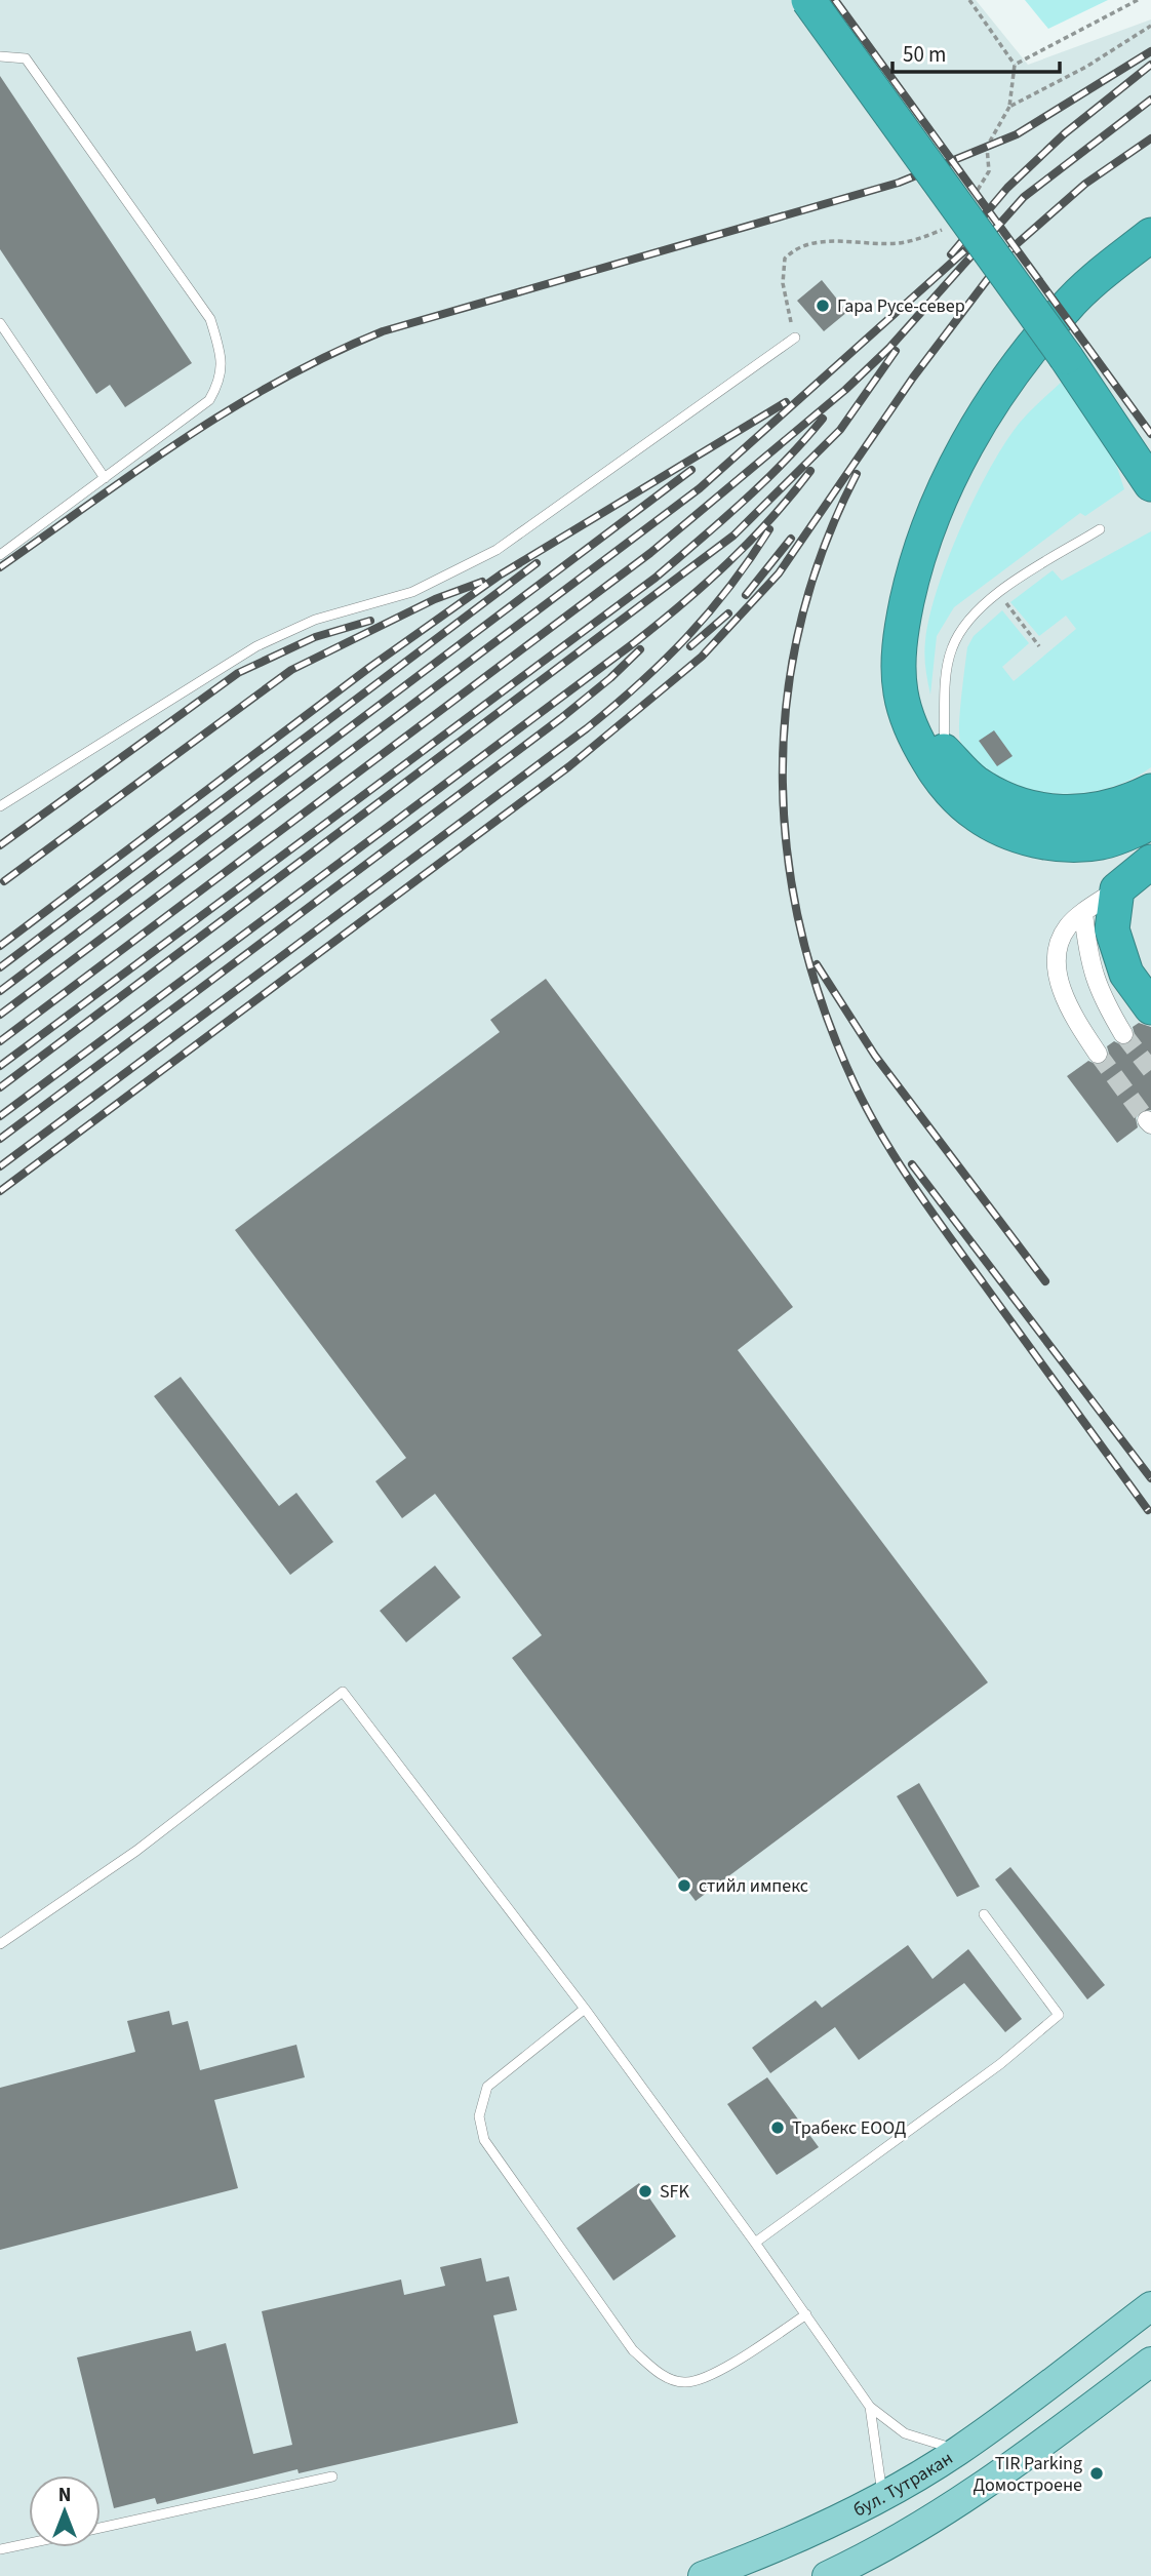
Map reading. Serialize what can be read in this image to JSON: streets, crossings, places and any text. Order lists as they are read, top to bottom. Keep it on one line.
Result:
{"streets":{"main road":["бул. Тутракан"]},"places":["Гара Русе-север","стийл импекс","Трабекс ЕООД","SFK","TIR Parking Домостроене"],"scale_bar":"50 m","north":"top"}
